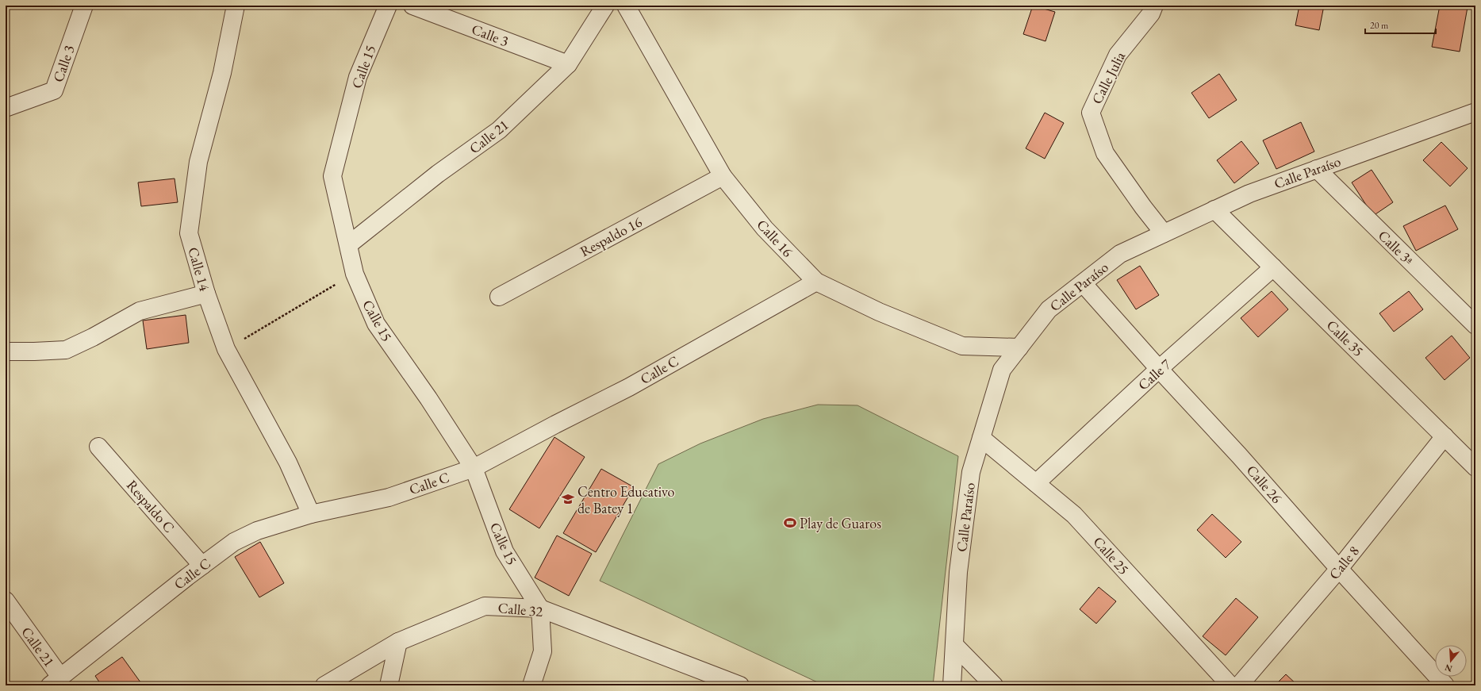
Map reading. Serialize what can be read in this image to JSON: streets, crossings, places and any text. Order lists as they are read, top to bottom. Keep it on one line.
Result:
{"streets":{"street":["Calle 3","Calle 15","Calle Julia","Calle 21","Calle Paraíso","Respaldo 16","Calle 16","Calle 3ª","Calle 14","Calle 35","Calle C","Calle 7","Calle 26","Respaldo C","Calle 25","Calle 8","Calle 32"]},"crossings":[["Calle 3","Calle 21"],["Calle 15","Calle 21"],["Calle 15","Calle C"],["Calle 15","Calle 32"],["Calle Julia","Calle Paraíso"],["Calle 21","Calle C"],["Calle Paraíso","Calle 16"],["Calle Paraíso","Calle 3ª"],["Calle Paraíso","Calle 35"],["Calle Paraíso","Calle 26"],["Calle Paraíso","Calle 25"],["Respaldo 16","Calle 16"],["Calle 16","Calle C"],["Calle 14","Calle C"],["Calle 35","Calle 7"],["Calle 35","Calle 8"],["Calle C","Respaldo C"],["Calle 7","Calle 26"],["Calle 7","Calle 25"],["Calle 26","Calle 8"]],"places":{"school or university":["Centro Educativo de Batey 1"],"sports":["Play de Guaros"]},"scale_bar":"20 m","north":"bottom"}
